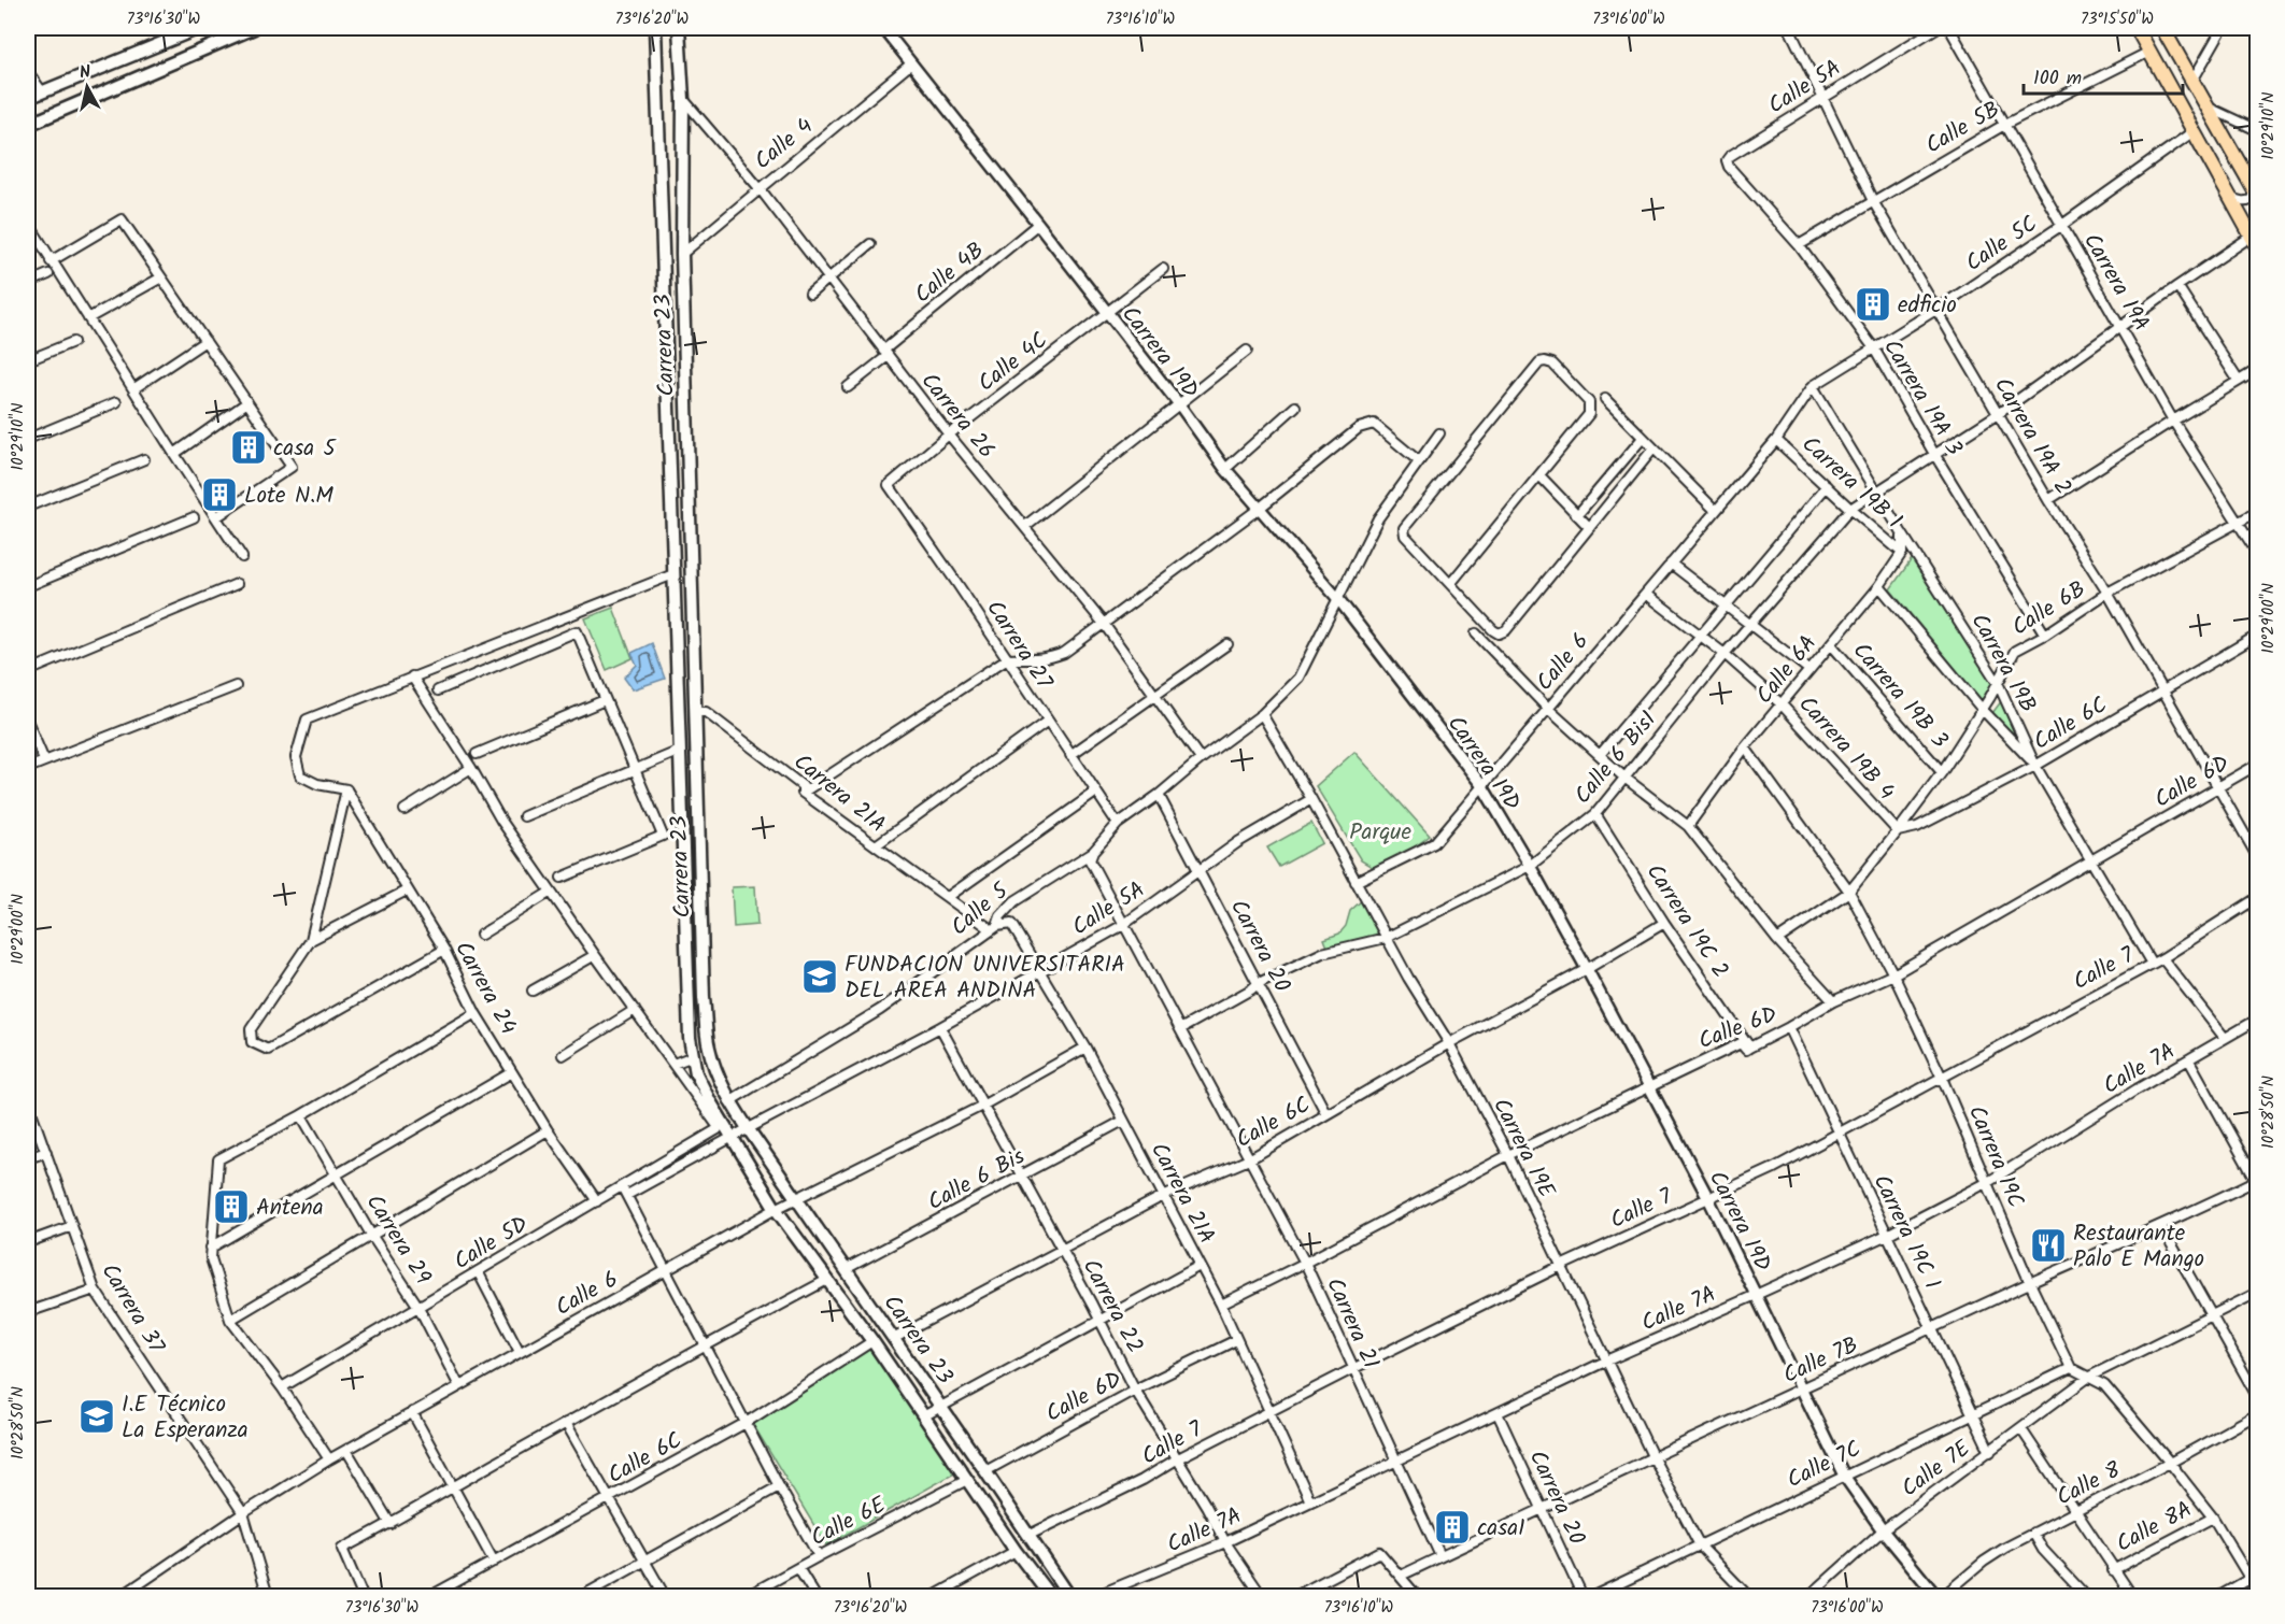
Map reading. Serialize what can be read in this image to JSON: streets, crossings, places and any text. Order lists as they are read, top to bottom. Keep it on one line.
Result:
{"streets":{"main road":["Carrera 23"],"street":["Calle 5A","Calle 5B","Calle 4","Calle 5C","Calle 4B","Carrera 19A","Carrera 19D","Calle 4C","Carrera 19A 3","Carrera 26","Carrera 19A 2","Carrera 19B 1","Calle 6B","Carrera 27","Calle 6","Carrera 19B","Calle 6A","Carrera 19B 3","Calle 6C","Carrera 19B 4","Calle 6 Bis1","Calle 6D","Carrera 21A","Calle 5","Carrera 19C 2","Carrera 20","Calle 7","Carrera 24","Calle 7A","Carrera 19E","Carrera 19C","Calle 6 Bis","Carrera 19C 1","Carrera 29","Calle 5D","Carrera 22","Carrera 37","Carrera 21","Calle 7B","Calle 7C","Calle 7E","Calle 8","Calle 6E","Calle 8A"]},"crossings":[["Calle 5A","Carrera 23"],["Calle 5A","Carrera 19A 3"],["Calle 5A","Carrera 19A 2"],["Calle 5A","Carrera 21A"],["Calle 5A","Carrera 20"],["Calle 5A","Carrera 19E"],["Calle 5A","Carrera 22"],["Calle 5A","Carrera 21"],["Calle 5B","Carrera 19A"],["Calle 5B","Carrera 19A 3"],["Calle 5B","Carrera 19A 2"],["Calle 4","Carrera 23"],["Calle 4","Carrera 19D"],["Calle 4","Carrera 26"],["Calle 5C","Carrera 19A"],["Calle 5C","Carrera 19A 3"],["Calle 5C","Carrera 19A 2"],["Calle 5C","Carrera 19B 1"],["Calle 5C","Calle 6"],["Calle 5C","Carrera 19B"],["Calle 4B","Carrera 19D"],["Calle 4B","Carrera 26"],["Carrera 19A","Calle 6B"],["Carrera 23","Carrera 26"],["Carrera 23","Calle 6"],["Carrera 23","Calle 6C"],["Carrera 23","Calle 6D"],["Carrera 23","Carrera 21A"],["Carrera 23","Calle 5"],["Carrera 23","Calle 7"],["Carrera 23","Calle 6 Bis"],["Carrera 23","Calle 6E"],["Carrera 19D","Calle 4C"],["Carrera 19D","Calle 6"],["Carrera 19D","Calle 6C"],["Carrera 19D","Calle 6 Bis1"],["Carrera 19D","Calle 6D"],["Carrera 19D","Calle 5"],["Carrera 19D","Calle 7"],["Carrera 19D","Calle 7A"],["Carrera 19D","Calle 7B"],["Carrera 19D","Calle 7C"],["Carrera 19D","Calle 7E"],["Calle 4C","Carrera 26"],["Calle 4C","Carrera 27"],["Carrera 19A 3","Calle 6B"],["Carrera 26","Calle 5"],["Carrera 19A 2","Calle 6B"],["Carrera 19A 2","Calle 6C"],["Carrera 19A 2","Calle 6D"],["Carrera 19B 1","Calle 6"],["Carrera 19B 1","Calle 6A"],["Carrera 19B 1","Calle 6 Bis1"],["Calle 6B","Carrera 19B"],["Calle 6B","Carrera 19B 3"],["Calle 6B","Calle 6C"],["Calle 6B","Carrera 19B 4"],["Calle 6B","Carrera 19C"],["Carrera 27","Calle 5"],["Calle 6","Carrera 19B 4"],["Calle 6","Carrera 21A"],["Calle 6","Carrera 19E"],["Calle 6","Carrera 29"],["Calle 6","Carrera 22"],["Calle 6","Carrera 37"],["Carrera 19B","Calle 6C"],["Carrera 19B","Calle 6 Bis1"],["Carrera 19B","Calle 6D"],["Carrera 19B","Calle 7"],["Calle 6A","Carrera 19B 3"],["Calle 6A","Carrera 19B 4"],["Calle 6A","Carrera 19C"],["Calle 6C","Carrera 19B 4"],["Calle 6C","Carrera 21A"],["Calle 6C","Carrera 19C 2"],["Calle 6C","Carrera 20"],["Calle 6C","Carrera 19E"],["Calle 6C","Carrera 22"],["Calle 6C","Carrera 21"],["Carrera 19B 4","Calle 6 Bis1"],["Calle 6 Bis1","Carrera 19C 2"],["Calle 6 Bis1","Carrera 20"],["Calle 6 Bis1","Carrera 19E"],["Calle 6 Bis1","Carrera 21"],["Calle 6D","Carrera 21A"],["Calle 6D","Carrera 19C 2"],["Calle 6D","Carrera 19E"],["Calle 6D","Carrera 19C"],["Calle 6D","Carrera 19C 1"],["Calle 6D","Carrera 22"],["Calle 6D","Carrera 21"],["Carrera 21A","Calle 5"],["Carrera 21A","Calle 7"],["Carrera 21A","Calle 7A"],["Carrera 21A","Calle 6 Bis"],["Calle 5","Carrera 20"],["Calle 5","Carrera 19E"],["Calle 5","Carrera 21"],["Carrera 20","Calle 7A"],["Carrera 20","Calle 7B"],["Calle 7","Carrera 19E"],["Calle 7","Carrera 19C"],["Calle 7","Carrera 19C 1"],["Calle 7","Carrera 22"],["Calle 7","Carrera 21"],["Carrera 24","Calle 5D"],["Calle 7A","Carrera 19E"],["Calle 7A","Carrera 19C"],["Calle 7A","Carrera 19C 1"],["Calle 7A","Carrera 22"],["Calle 7A","Carrera 21"],["Carrera 19E","Calle 7B"],["Carrera 19E","Calle 7C"],["Carrera 19C","Calle 7B"],["Carrera 19C","Calle 7C"],["Calle 6 Bis","Carrera 22"],["Carrera 19C 1","Calle 7B"],["Carrera 19C 1","Calle 7C"],["Carrera 19C 1","Calle 7E"],["Carrera 29","Calle 5D"],["Carrera 21","Calle 7B"]],"parks":["Parque"],"places":{"building":["edficio","casa 5","Lote N.M","Antena","casa1"],"school or university":["FUNDACION UNIVERSITARIA DEL AREA ANDINA","I.E Técnico La Esperanza"],"restaurant":["Restaurante Palo E Mango"]},"scale_bar":"100 m","north":"top","coordinates":["73°16'30\"W","73°16'20\"W","73°16'10\"W","73°16'00\"W","73°15'50\"W","10°29'10\"N","10°29'00\"N","10°28'50\"N"]}
